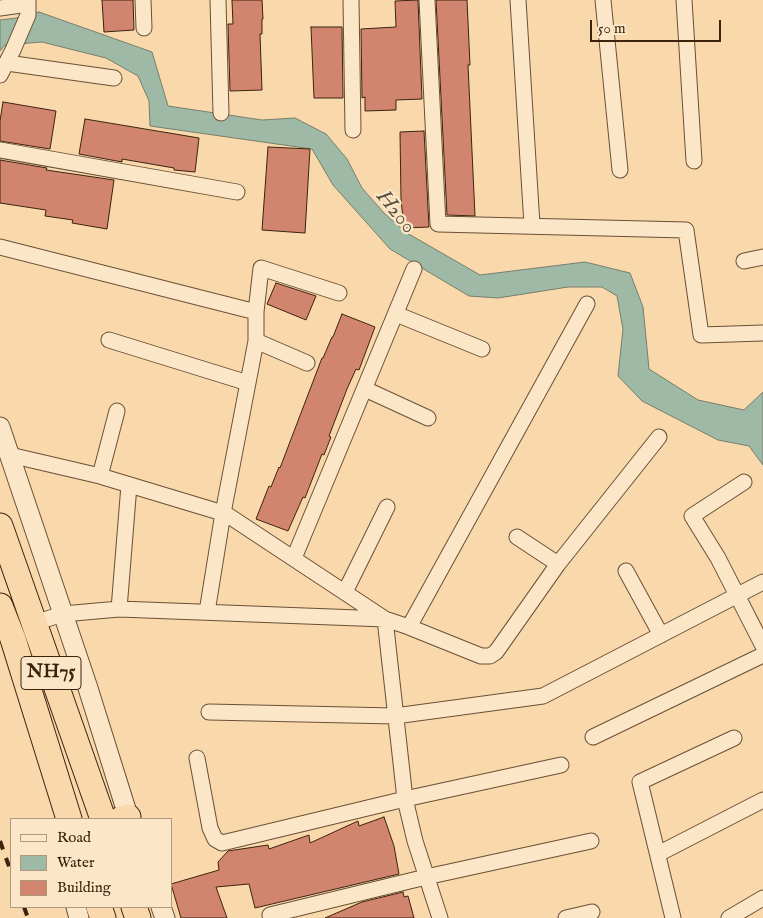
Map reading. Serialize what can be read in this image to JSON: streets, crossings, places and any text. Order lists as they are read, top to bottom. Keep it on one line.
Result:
{"streets":{"highway":["NH75"]},"water":["H200"],"legend":["Road","Water","Building"],"scale_bar":"50 m"}
